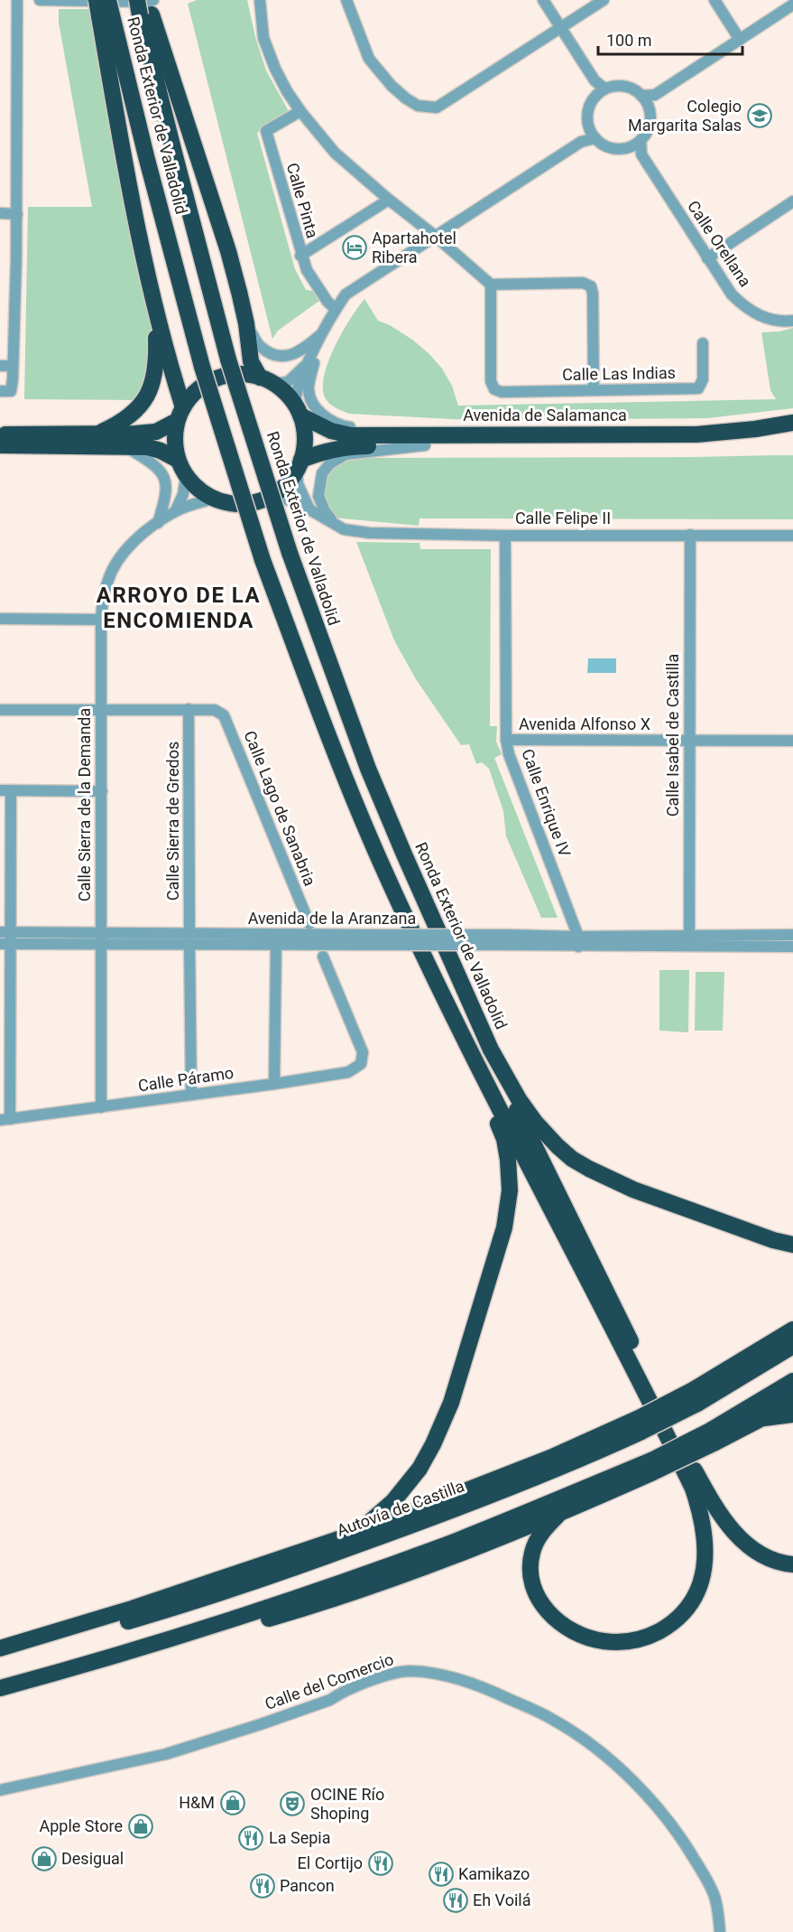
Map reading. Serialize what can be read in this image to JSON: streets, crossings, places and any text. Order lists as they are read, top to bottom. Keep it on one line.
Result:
{"streets":{"highway":["Ronda Exterior de Valladolid","Avenida de Salamanca","Autovía de Castilla"],"street":["Calle Pinta","Calle Orellana","Calle Las Indias","Calle Felipe II","Avenida Alfonso X","Calle Isabel de Castilla","Calle Enrique IV","Calle Sierra de la Demanda","Calle Lago de Sanabria","Calle Sierra de Gredos","Avenida de la Aranzana","Calle Páramo","Calle del Comercio"]},"crossings":[["Avenida de Salamanca","Calle Felipe II"],["Avenida de Salamanca","Calle Sierra de la Demanda"],["Calle Felipe II","Calle Isabel de Castilla"],["Calle Felipe II","Calle Enrique IV"],["Calle Felipe II","Calle Sierra de la Demanda"],["Avenida Alfonso X","Calle Isabel de Castilla"],["Avenida Alfonso X","Calle Enrique IV"],["Calle Isabel de Castilla","Avenida de la Aranzana"],["Calle Enrique IV","Avenida de la Aranzana"],["Calle Sierra de la Demanda","Avenida de la Aranzana"],["Calle Sierra de la Demanda","Calle Páramo"],["Calle Lago de Sanabria","Calle Sierra de Gredos"],["Calle Sierra de Gredos","Avenida de la Aranzana"],["Calle Sierra de Gredos","Calle Páramo"]],"districts":["ARROYO DE LA ENCOMIENDA"],"places":{"school or university":["Colegio Margarita Salas"],"hotel":["Apartahotel Ribera"],"shop":["H&M","Apple Store","Desigual"],"theatre":["OCINE Río Shoping"],"restaurant":["La Sepia","El Cortijo","Kamikazo","Pancon","Eh Voilá"]},"scale_bar":"100 m"}
